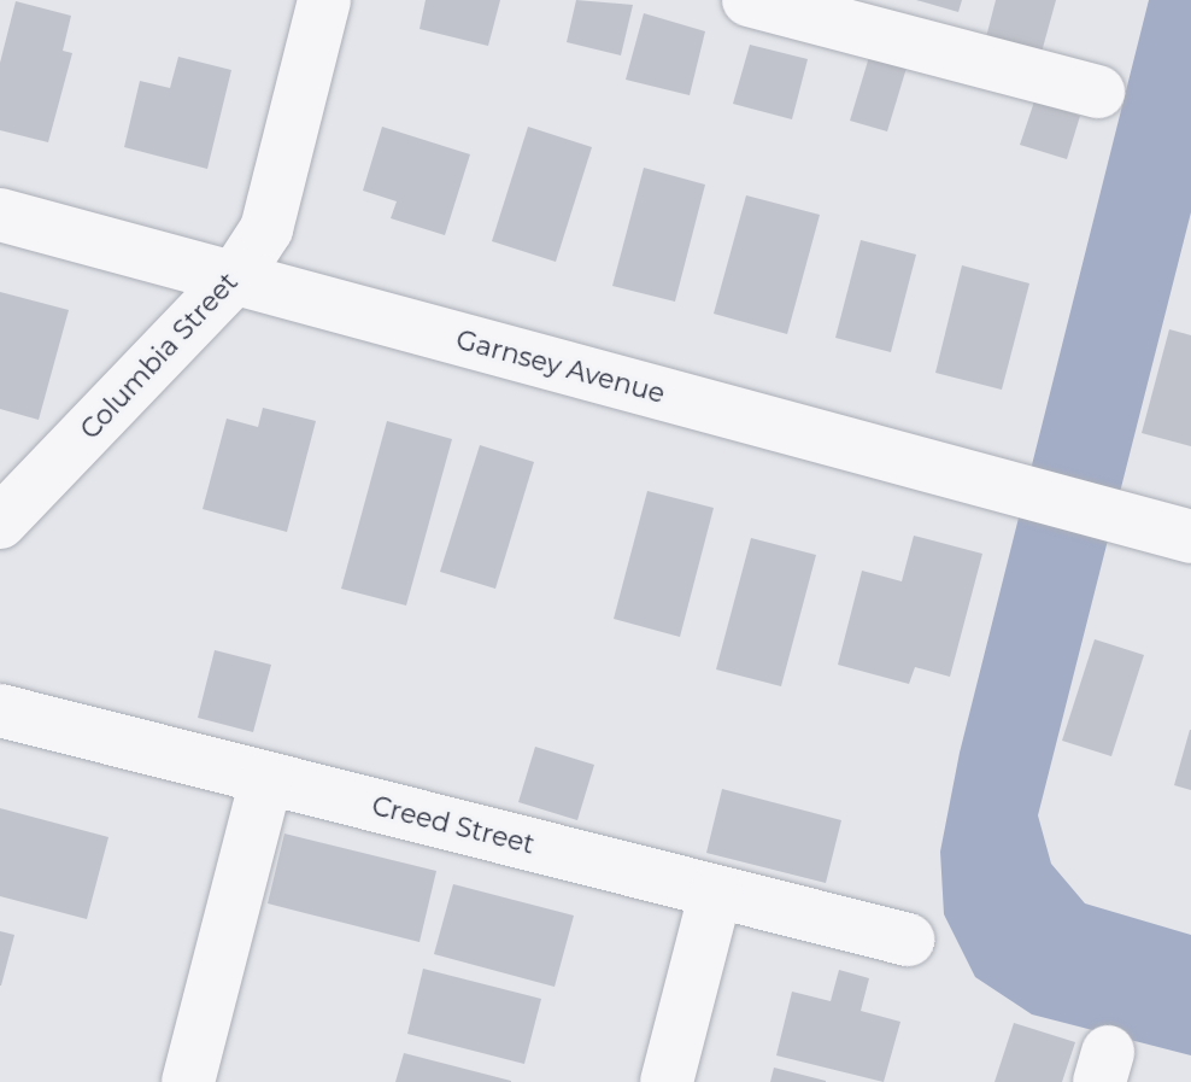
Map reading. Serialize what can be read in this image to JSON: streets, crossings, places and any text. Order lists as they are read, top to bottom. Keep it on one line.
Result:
{"streets":{"street":["Columbia Street","Garnsey Avenue","Creed Street"]},"crossings":[["Columbia Street","Garnsey Avenue"]]}
